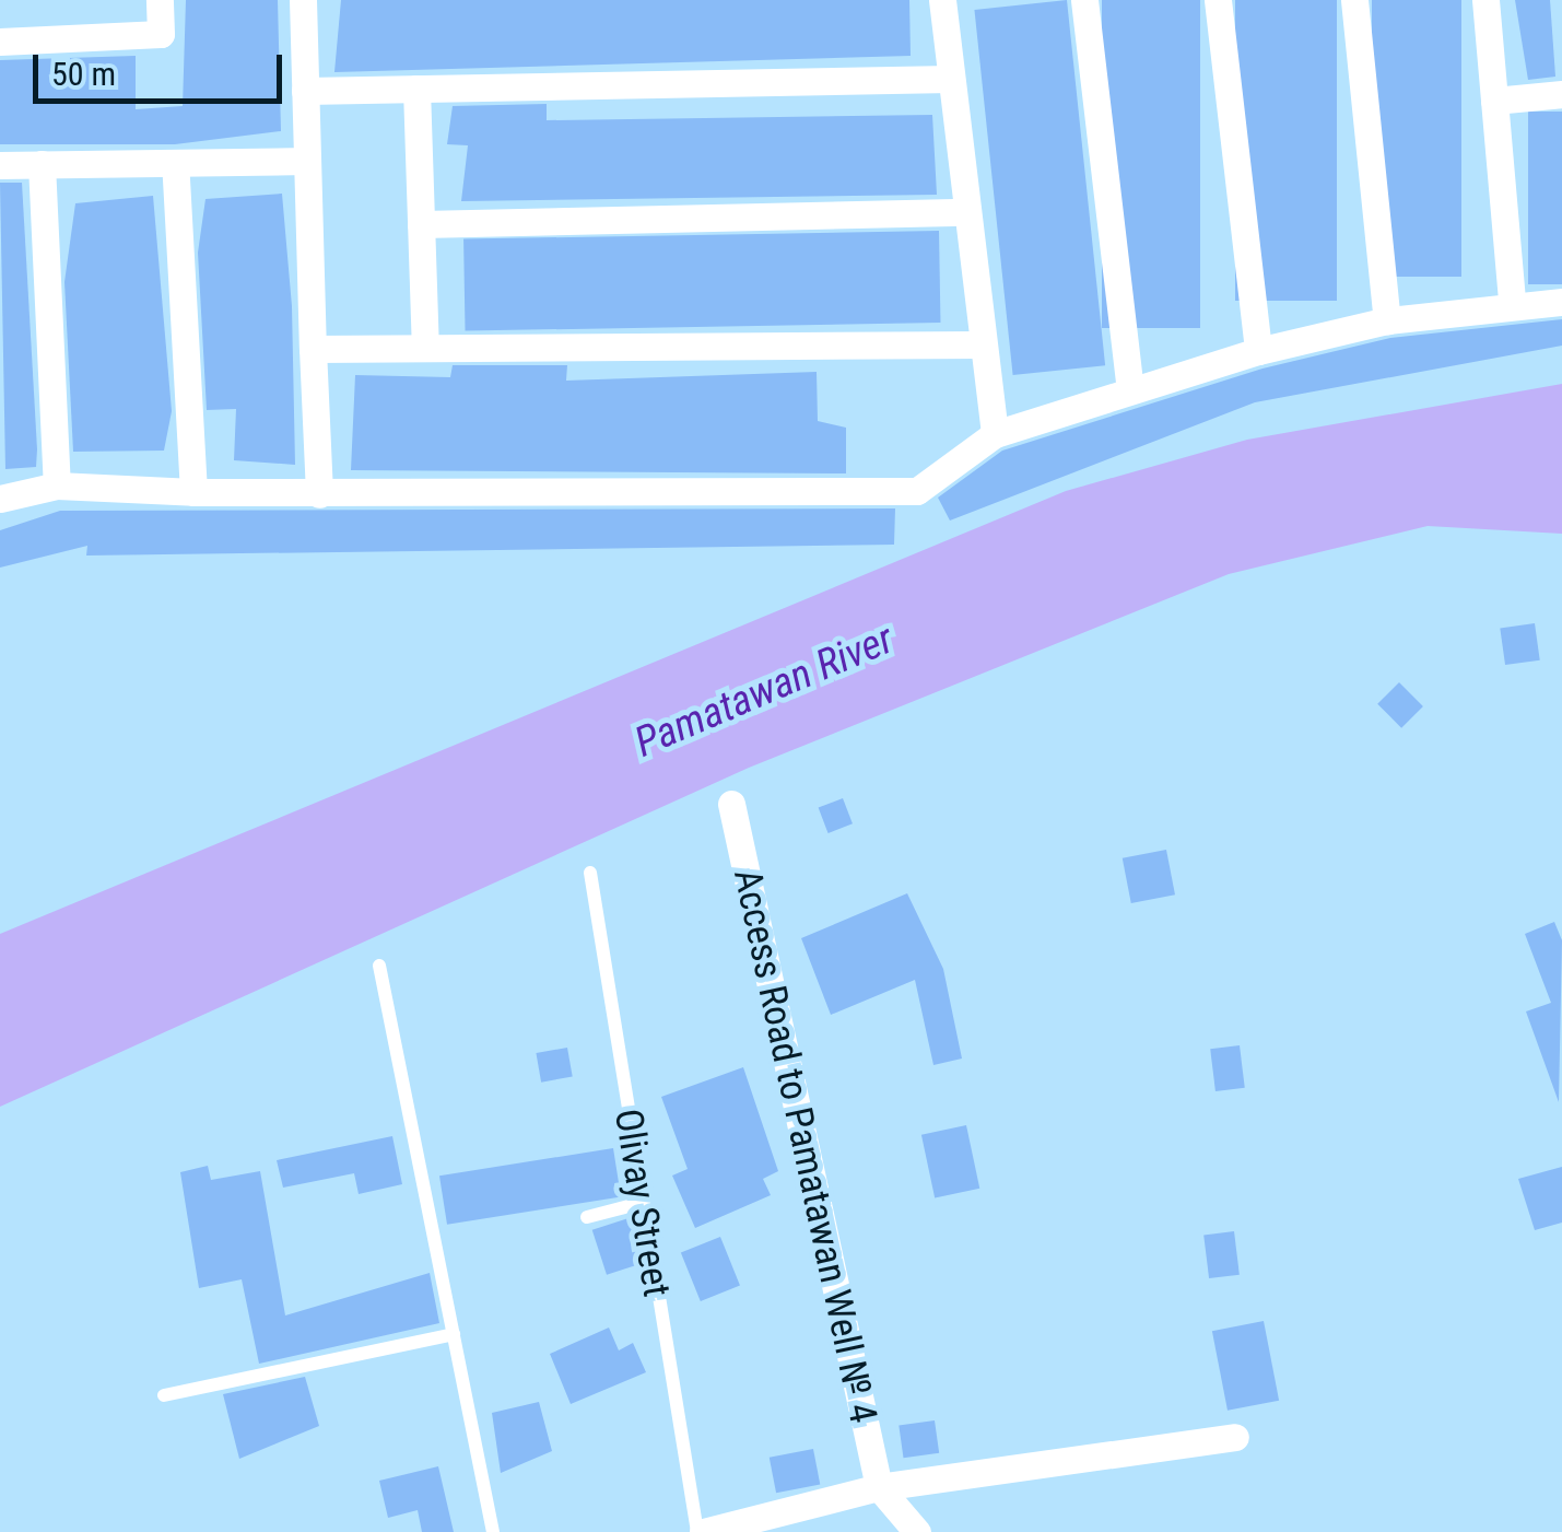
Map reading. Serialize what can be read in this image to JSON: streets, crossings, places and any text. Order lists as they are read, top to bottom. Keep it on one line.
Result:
{"streets":{"street":["Access Road to Pamatawan Well № 4"],"lane":["Olivay Street"]},"water":["Pamatawan River"],"scale_bar":"50 m"}
